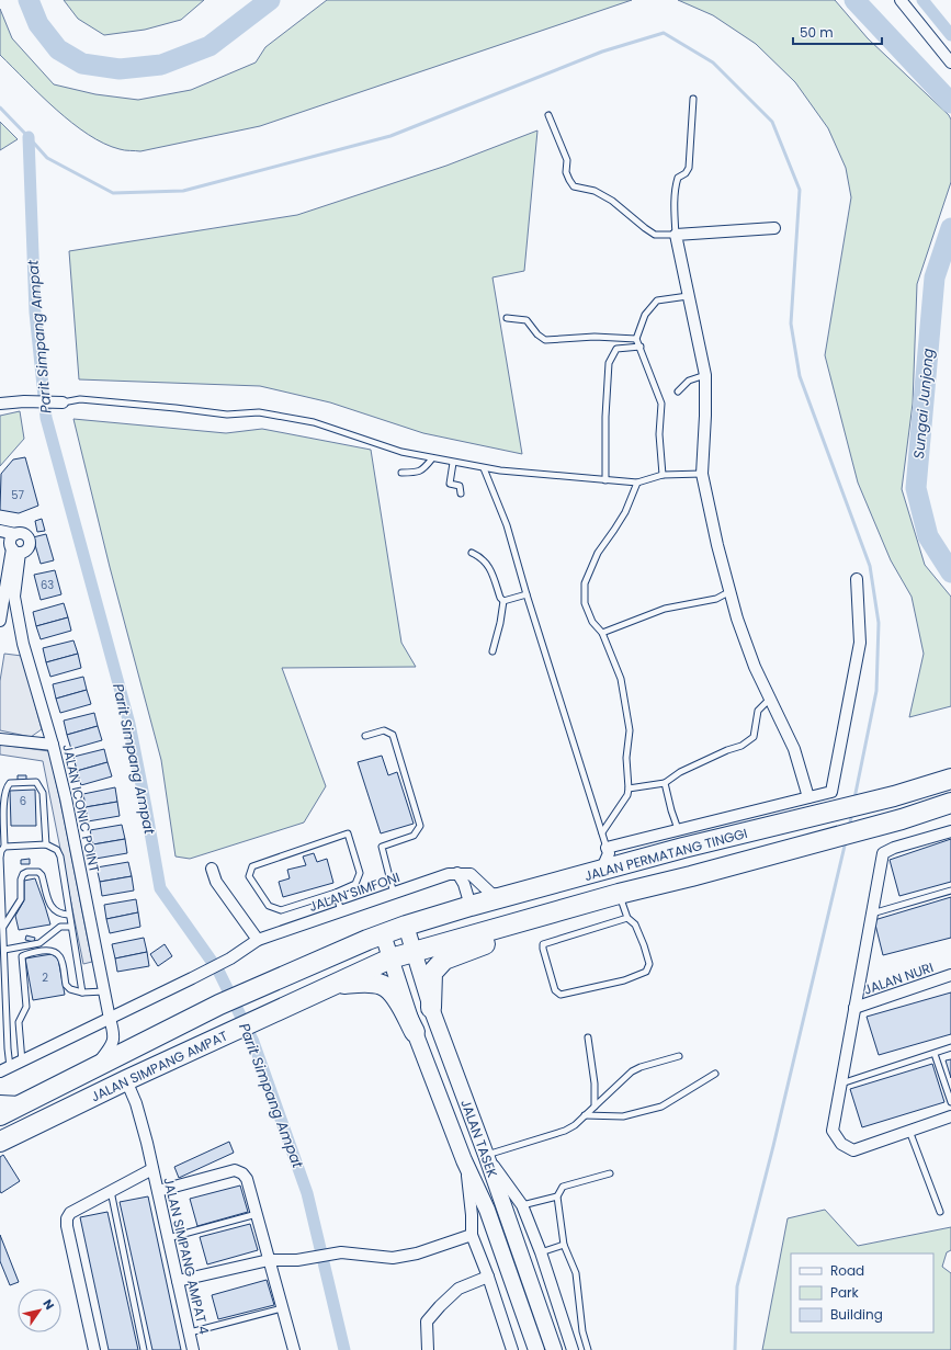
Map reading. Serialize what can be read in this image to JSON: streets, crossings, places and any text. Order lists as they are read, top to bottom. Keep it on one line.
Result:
{"streets":{"highway":["JALAN PERMATANG TINGGI","JALAN SIMPANG AMPAT"],"main road":["JALAN TASEK"],"street":["JALAN ICONIC POINT","JALAN SIMFONI","JALAN NURI","JALAN SIMPANG AMPAT 4"]},"crossings":[["JALAN ICONIC POINT","JALAN SIMFONI"],["JALAN ICONIC POINT","JALAN SIMPANG AMPAT"],["JALAN PERMATANG TINGGI","JALAN SIMPANG AMPAT"],["JALAN PERMATANG TINGGI","JALAN TASEK"],["JALAN SIMPANG AMPAT","JALAN TASEK"],["JALAN SIMPANG AMPAT","JALAN SIMPANG AMPAT 4"]],"water":["Parit Simpang Ampat","Sungai Junjong"],"house_numbers":["57","63","6","2"],"legend":["Road","Park","Building"],"scale_bar":"50 m","north":"top right"}
